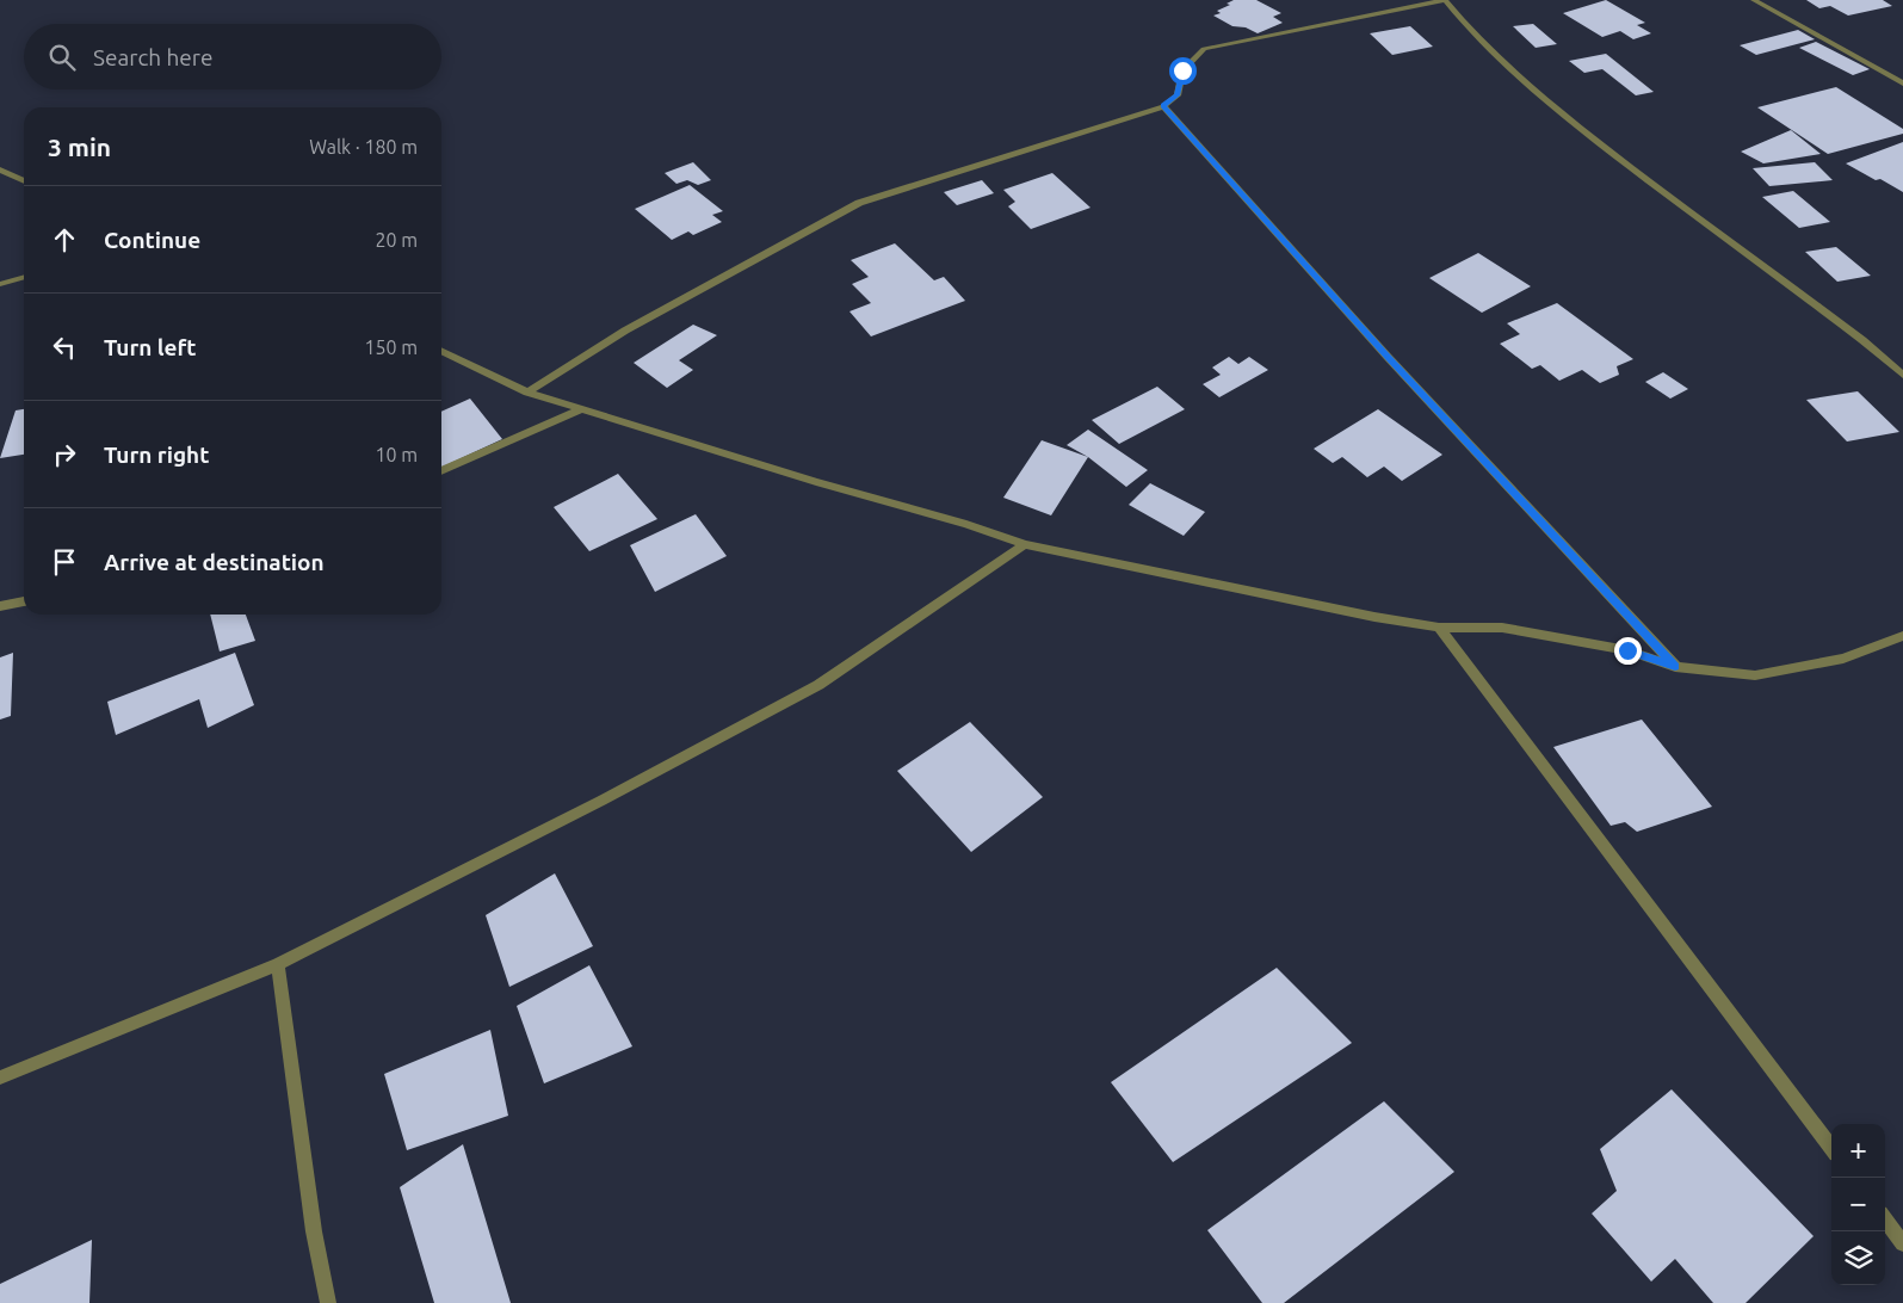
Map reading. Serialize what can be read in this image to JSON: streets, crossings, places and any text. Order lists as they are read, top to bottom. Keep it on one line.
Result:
{"page":{"search":"Search here","heading":["3 min","Walk · 180 m"],"list":[["Continue","20 m"],["Turn left","150 m"],["Turn right","10 m"],"Arrive at destination"],"map_buttons":["+","−"]}}
